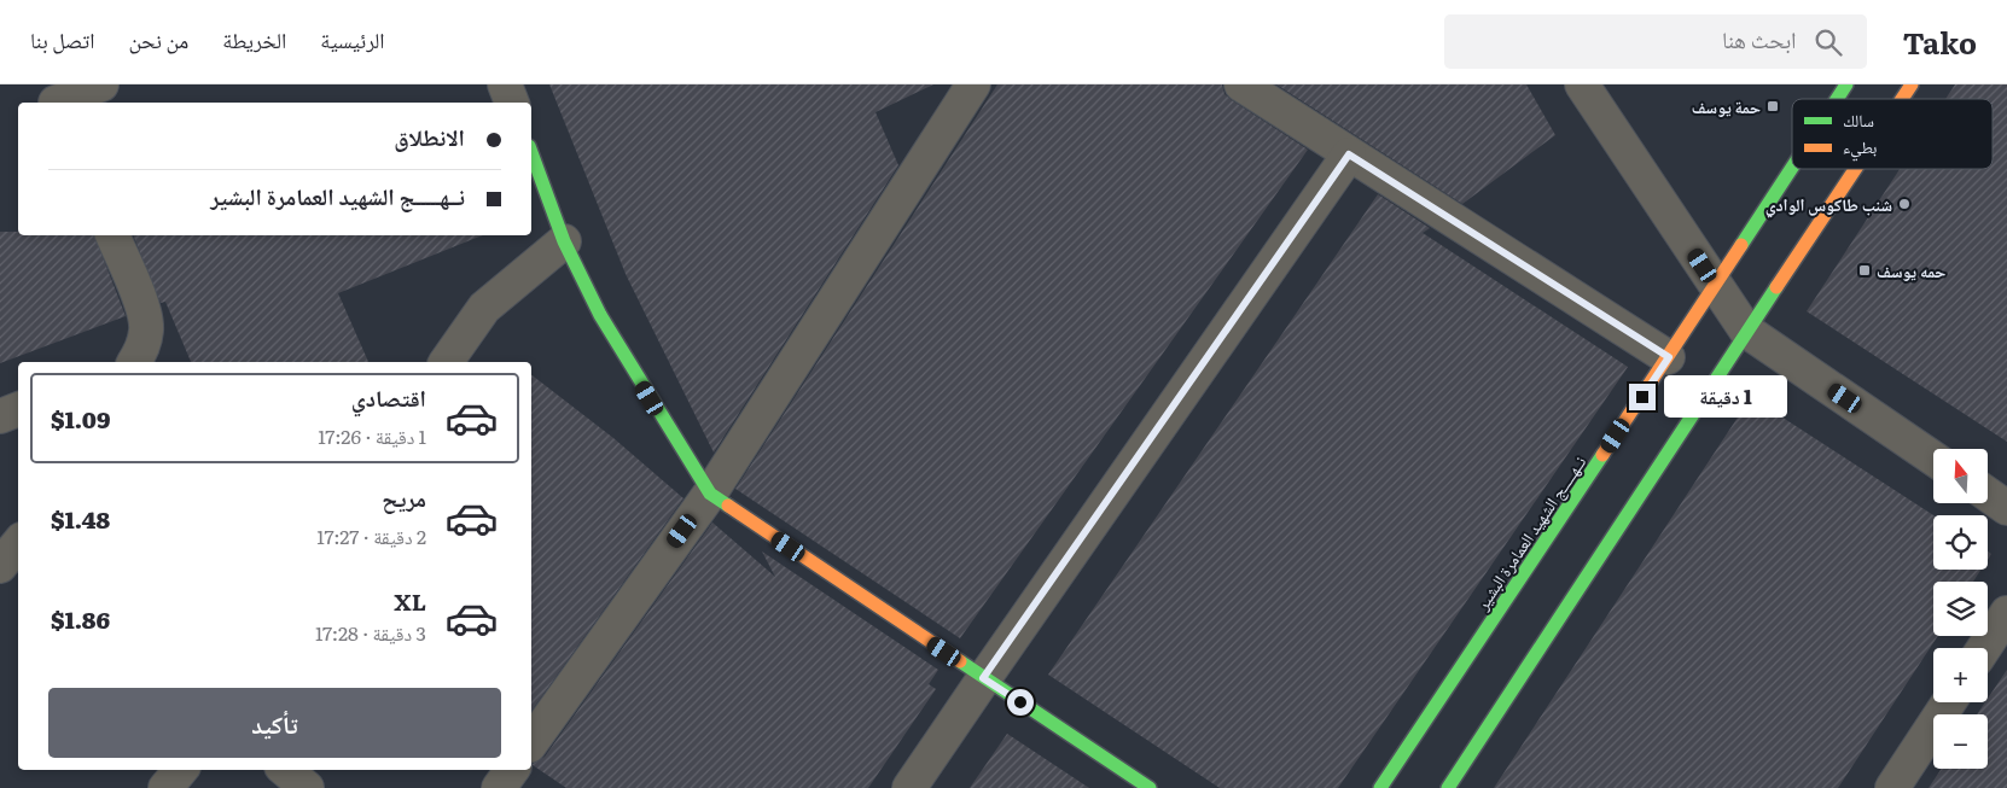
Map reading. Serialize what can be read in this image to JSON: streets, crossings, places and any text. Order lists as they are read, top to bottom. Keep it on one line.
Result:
{"streets":{"main road":["نــهـــــج الشهيد العمامرة البشير"]},"places":{"transit":["حمة يوسف","حمه يوسف"],"other":["شنب طاكوس الوادي"]},"legend":["سالك","بطيء"],"north":"top","page":{"header":"Tako","search":"ابحث هنا","nav":["الرئيسية","الخريطة","من نحن","اتصل بنا"],"banner":["الانطلاق","نــهـــــج الشهيد العمامرة البشير"],"list":[{"name":"اقتصادي","note":"1 دقيقة · 17:26","value":"$1.09"},{"name":"مريح","note":"2 دقيقة · 17:27","value":"$1.48"},{"name":"XL","note":"3 دقيقة · 17:28","value":"$1.86"}],"bubble":"1 دقيقة","map_buttons":["+","−"],"buttons":"تأكيد"}}
